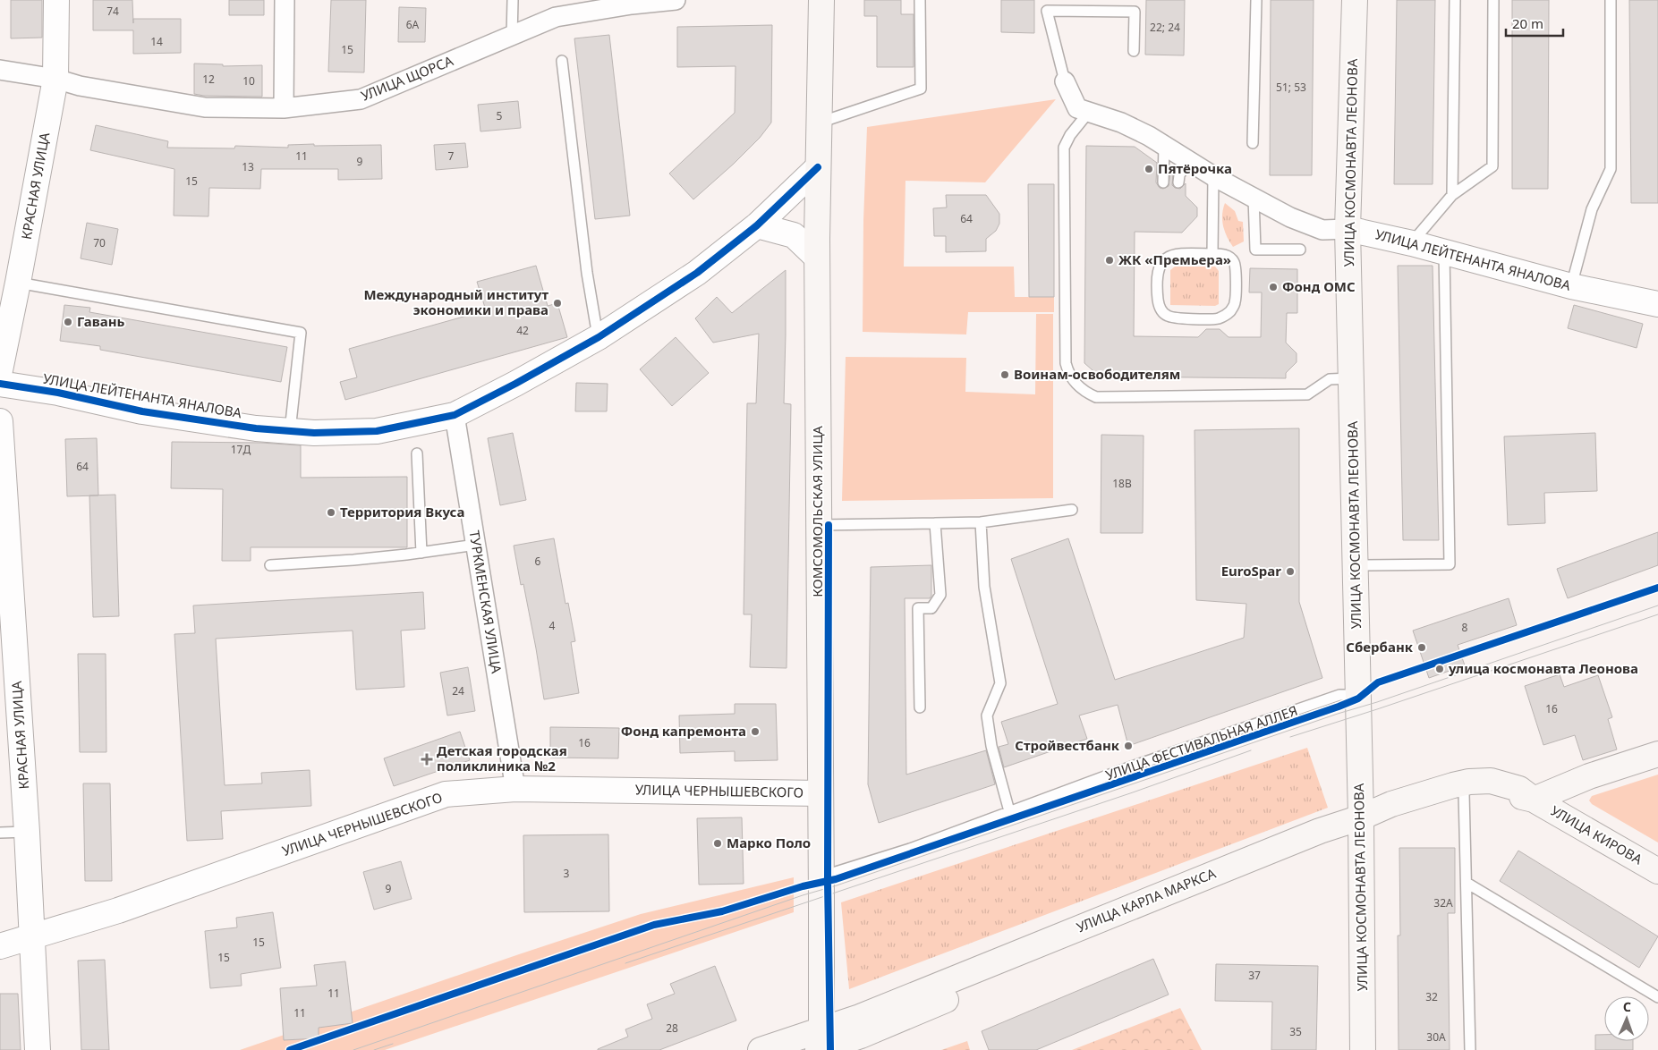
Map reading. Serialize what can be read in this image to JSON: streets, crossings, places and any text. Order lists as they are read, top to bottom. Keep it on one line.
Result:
{"streets":{"main road":["УЛИЦА КОСМОНАВТА ЛЕОНОВА","КОМСОМОЛЬСКАЯ УЛИЦА","УЛИЦА КИРОВА","УЛИЦА КАРЛА МАРКСА"],"street":["УЛИЦА ЩОРСА","КРАСНАЯ УЛИЦА","УЛИЦА ЛЕЙТЕНАНТА ЯНАЛОВА","ТУРКМЕНСКАЯ УЛИЦА","УЛИЦА ЧЕРНЫШЕВСКОГО"],"lane":["УЛИЦА ФЕСТИВАЛЬНАЯ АЛЛЕЯ"]},"crossings":[["УЛИЦА ЩОРСА","КРАСНАЯ УЛИЦА"],["УЛИЦА КОСМОНАВТА ЛЕОНОВА","УЛИЦА ЛЕЙТЕНАНТА ЯНАЛОВА"],["УЛИЦА КОСМОНАВТА ЛЕОНОВА","УЛИЦА ФЕСТИВАЛЬНАЯ АЛЛЕЯ"],["УЛИЦА КОСМОНАВТА ЛЕОНОВА","УЛИЦА КАРЛА МАРКСА"],["КРАСНАЯ УЛИЦА","УЛИЦА ЧЕРНЫШЕВСКОГО"],["УЛИЦА ЛЕЙТЕНАНТА ЯНАЛОВА","КОМСОМОЛЬСКАЯ УЛИЦА"],["УЛИЦА ЛЕЙТЕНАНТА ЯНАЛОВА","ТУРКМЕНСКАЯ УЛИЦА"],["КОМСОМОЛЬСКАЯ УЛИЦА","УЛИЦА ФЕСТИВАЛЬНАЯ АЛЛЕЯ"],["КОМСОМОЛЬСКАЯ УЛИЦА","УЛИЦА ЧЕРНЫШЕВСКОГО"],["КОМСОМОЛЬСКАЯ УЛИЦА","УЛИЦА КАРЛА МАРКСА"],["ТУРКМЕНСКАЯ УЛИЦА","УЛИЦА ЧЕРНЫШЕВСКОГО"],["УЛИЦА КИРОВА","УЛИЦА КАРЛА МАРКСА"]],"places":{"other":["Пятёрочка","ЖК «Премьера»","Фонд ОМС","Международный институт экономики и права","Гавань","Воинам-освободителям","Территория Вкуса","EuroSpar","Сбербанк","улица космонавта Леонова","Фонд капремонта","Стройвестбанк","Марко Поло"],"health":["Детская городская поликлиника №2"]},"house_numbers":["74","6А","22; 24","14","15","12","10","51; 53","5","11","7","9","13","15","64","70","42","17Д","64","18В","6","4","8","24","16","16","3","9","32А","15","15","37","11","32","11","28","35","30А"],"scale_bar":"20 m","north":"top"}
